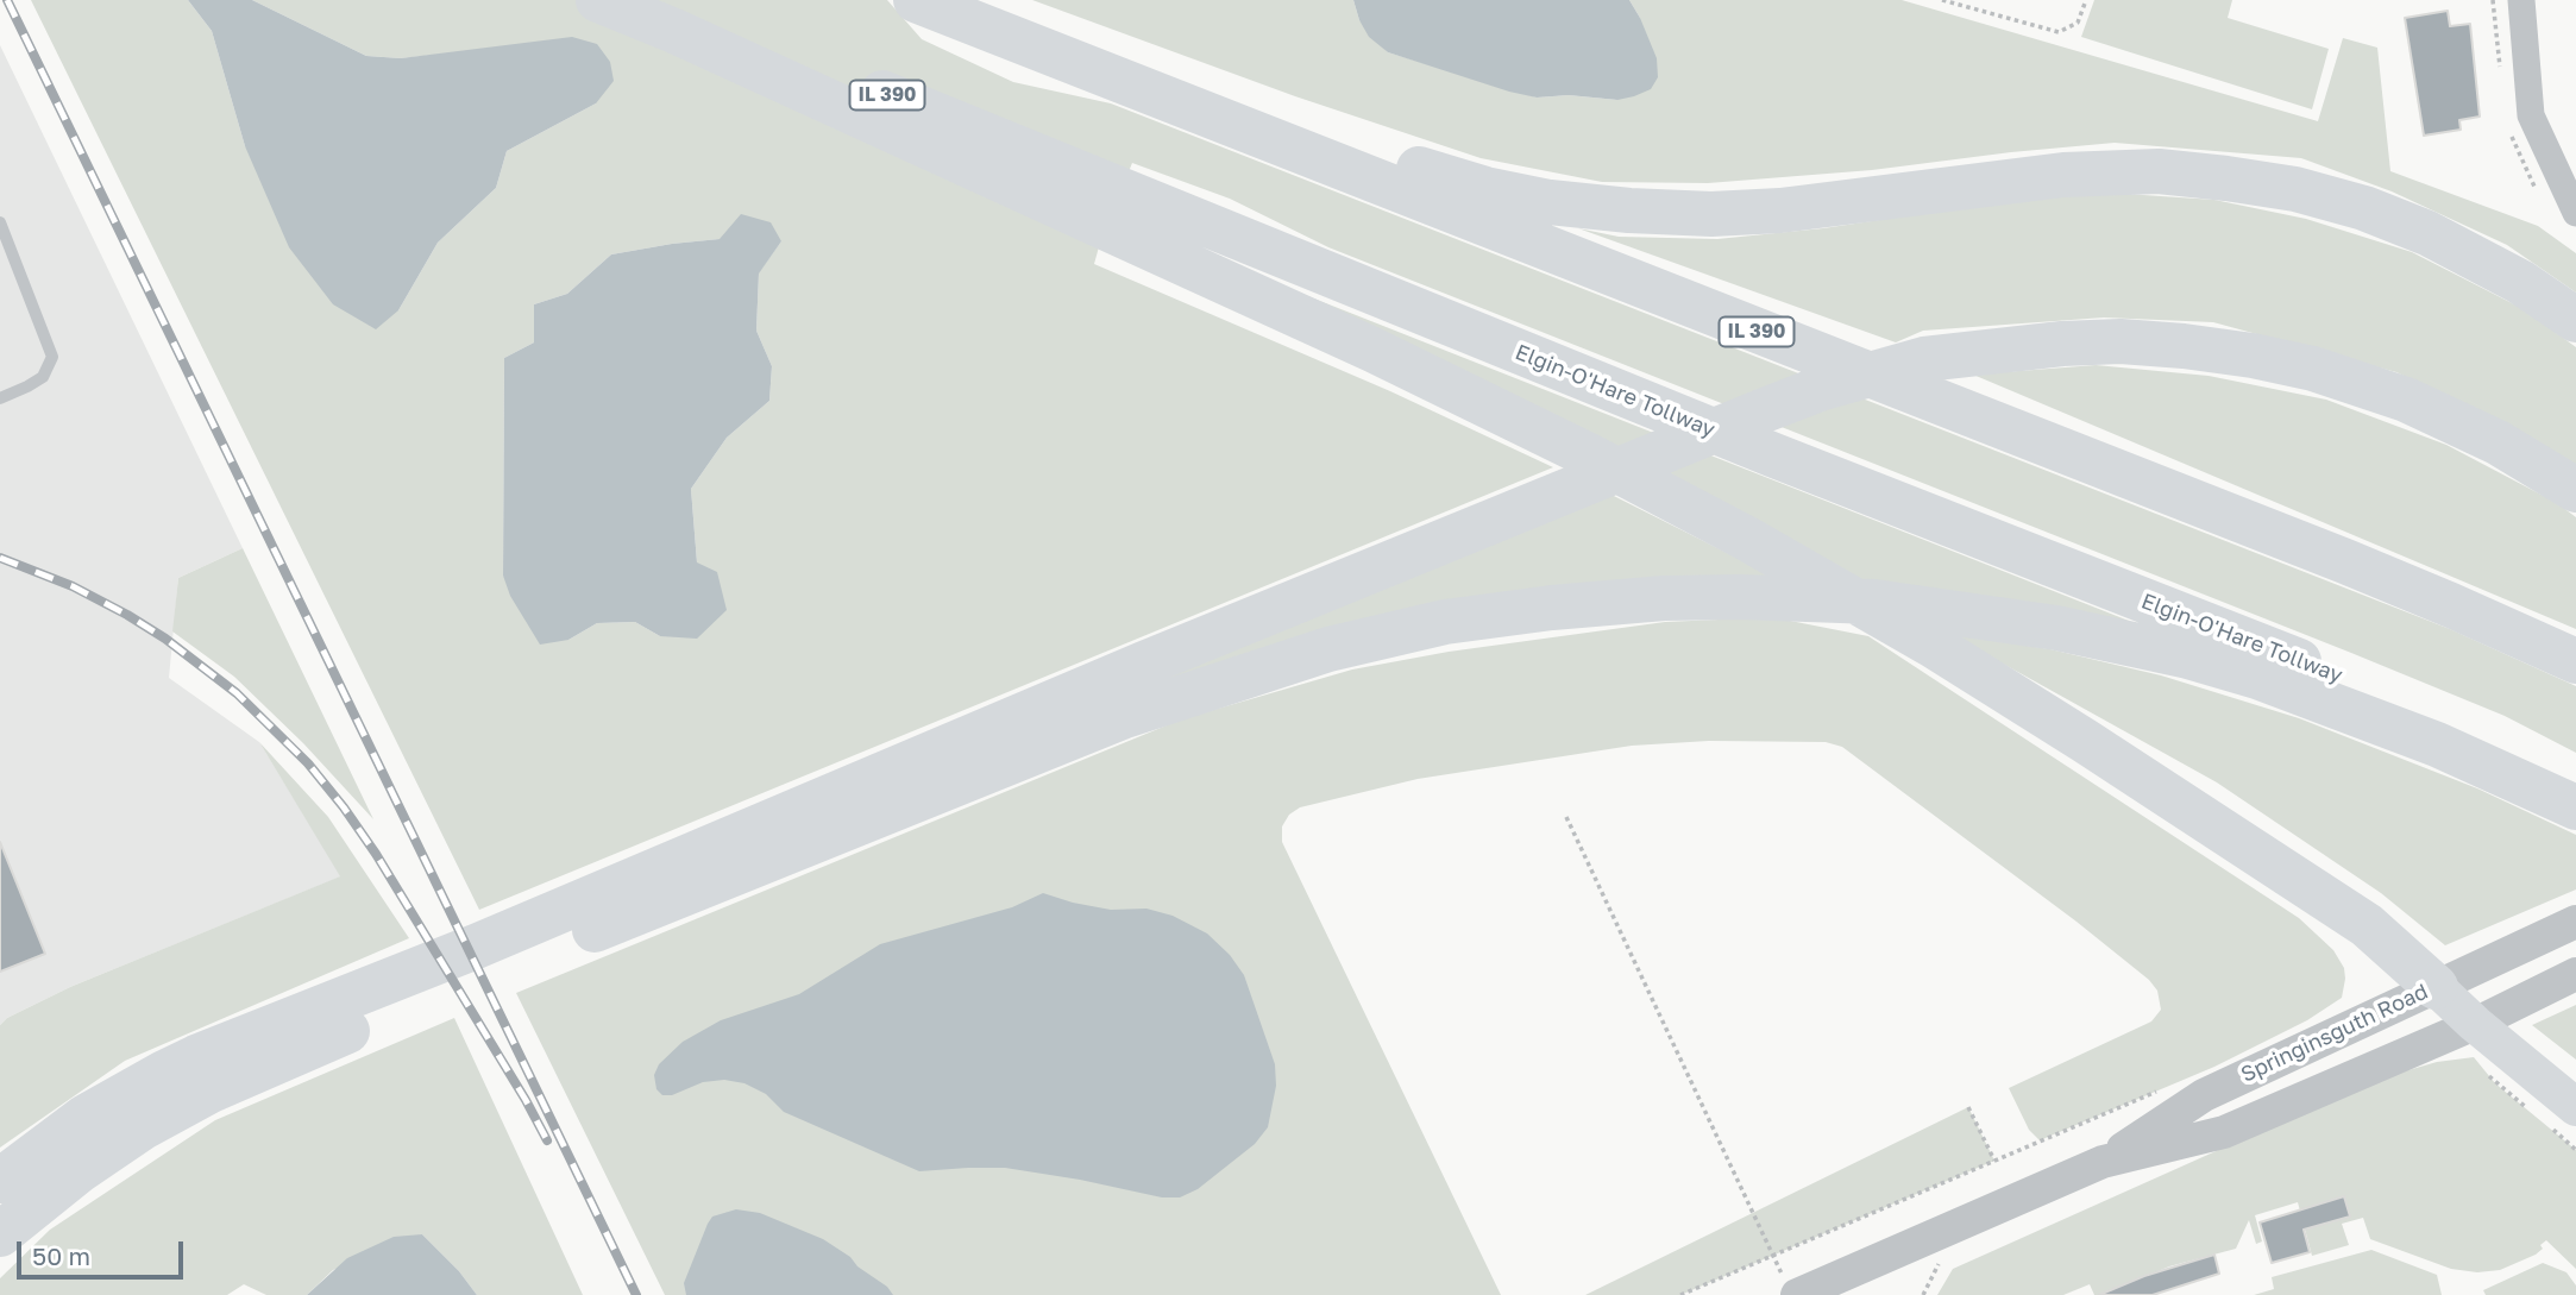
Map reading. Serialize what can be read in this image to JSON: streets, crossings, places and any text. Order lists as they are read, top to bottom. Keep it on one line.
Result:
{"streets":{"highway":["IL 390","Elgin-O'Hare Tollway"],"street":["Springinsguth Road"]},"scale_bar":"50 m"}
